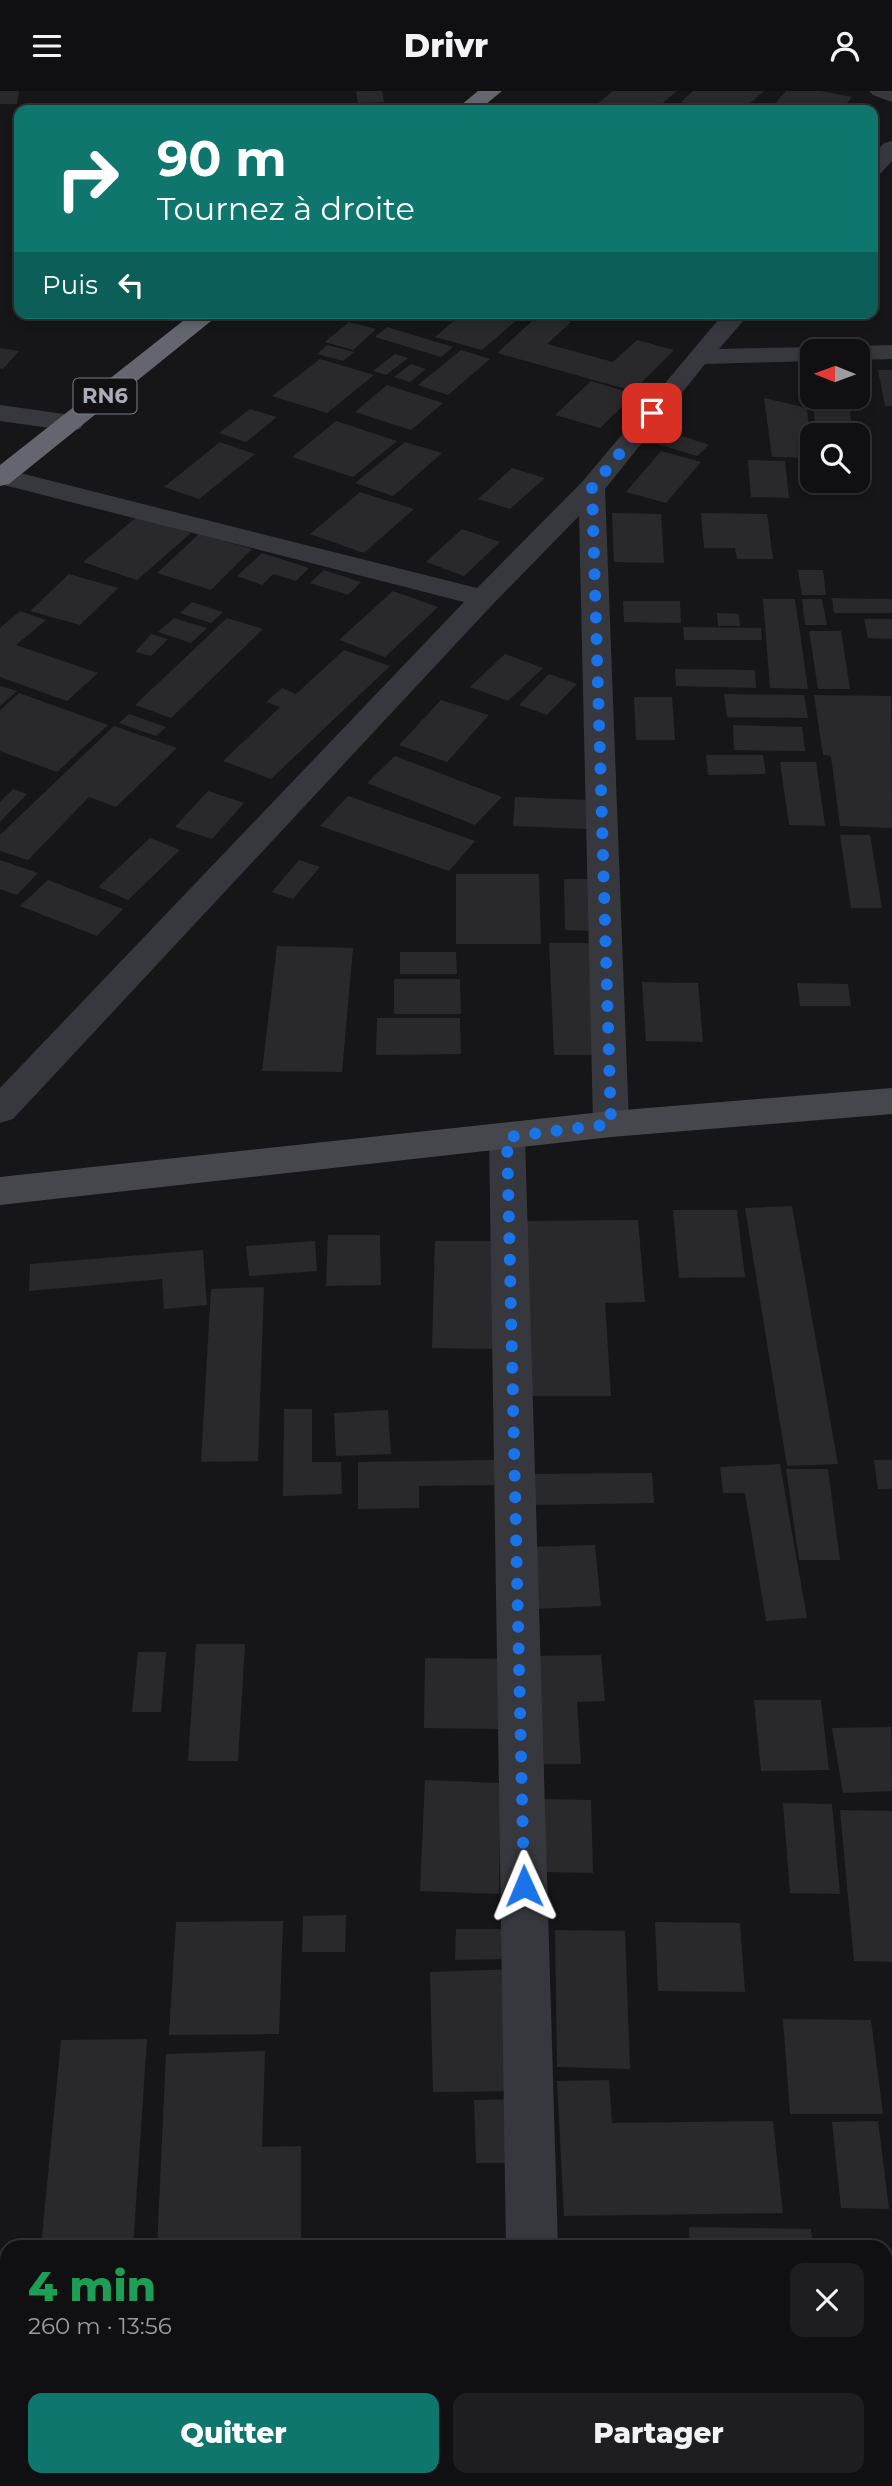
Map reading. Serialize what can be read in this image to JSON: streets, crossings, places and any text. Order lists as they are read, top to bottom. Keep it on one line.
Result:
{"streets":{"highway":["RN6"]},"north":"left","page":{"header":"Drivr","turn":["90 m","Tournez à droite"],"then":"Puis","heading":["4 min","260 m · 13:56"],"buttons":["Quitter","Partager"]}}
